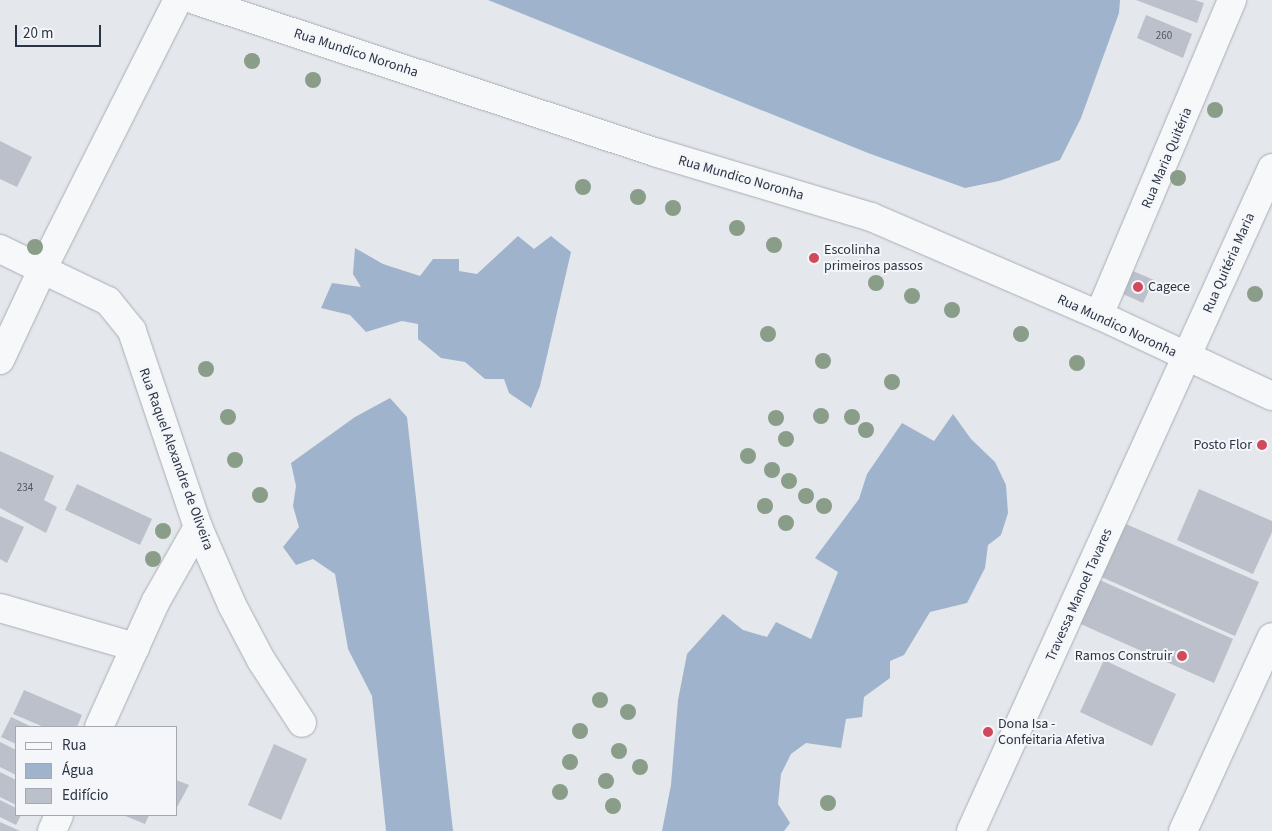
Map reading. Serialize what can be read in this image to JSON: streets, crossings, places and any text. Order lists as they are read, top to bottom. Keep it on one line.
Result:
{"streets":{"street":["Rua Mundico Noronha","Rua Maria Quitéria","Rua Quitéria Maria","Rua Raquel Alexandre de Oliveira","Travessa Manoel Tavares"]},"crossings":[["Rua Mundico Noronha","Rua Maria Quitéria"],["Rua Mundico Noronha","Rua Quitéria Maria"],["Rua Mundico Noronha","Travessa Manoel Tavares"],["Rua Quitéria Maria","Travessa Manoel Tavares"]],"places":["Escolinha primeiros passos","Cagece","Posto Flor","Ramos Construir","Dona Isa - Confeitaria Afetiva"],"house_numbers":["260","234"],"legend":["Rua","Água","Edifício"],"scale_bar":"20 m"}
